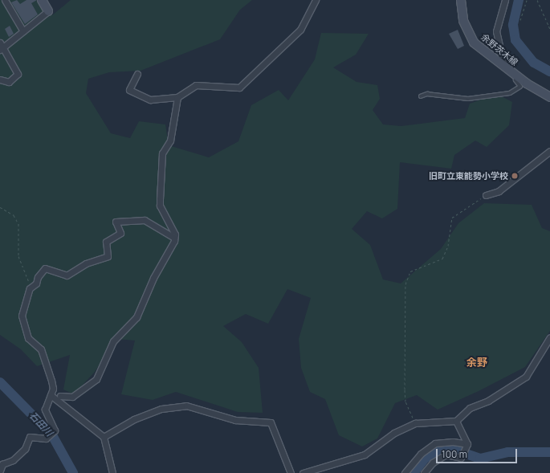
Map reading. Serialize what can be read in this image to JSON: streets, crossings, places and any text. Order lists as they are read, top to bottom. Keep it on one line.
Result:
{"streets":{"main road":["余野茨木線"]},"districts":["余野"],"water":["石田川"],"places":["旧町立東能勢小学校"],"scale_bar":"100 m"}
